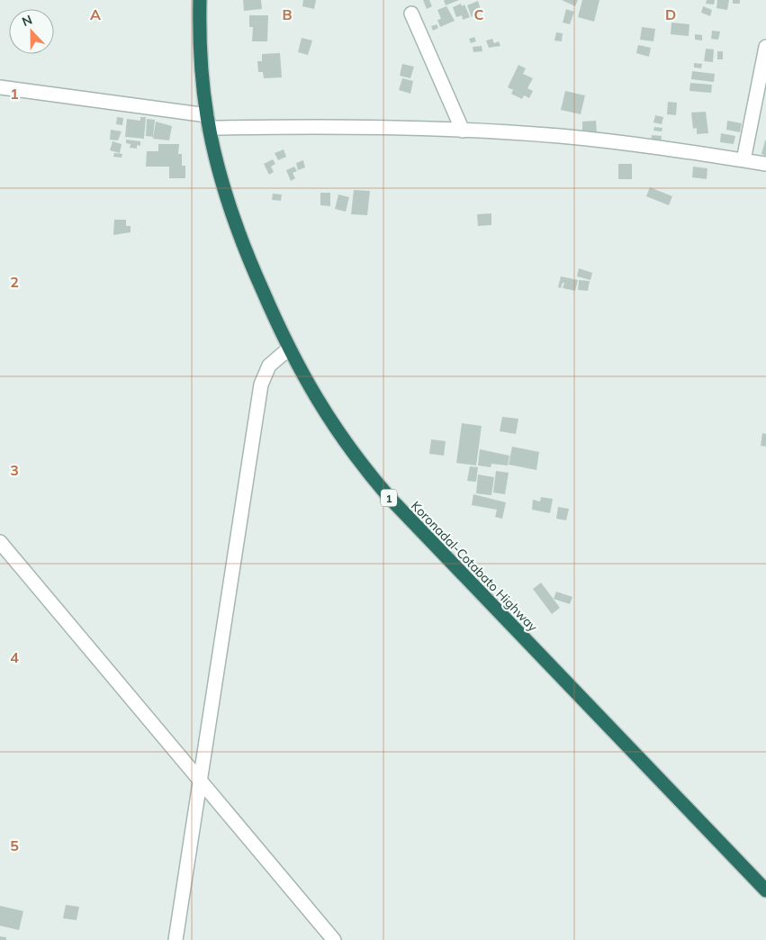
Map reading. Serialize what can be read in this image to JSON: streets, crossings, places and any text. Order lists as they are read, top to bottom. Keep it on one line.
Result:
{"streets":{"highway":["1","Koronadal-Cotabato Highway"]},"north":"top","grid":{"columns":["A","B","C","D"],"rows":["1","2","3","4","5"]}}
